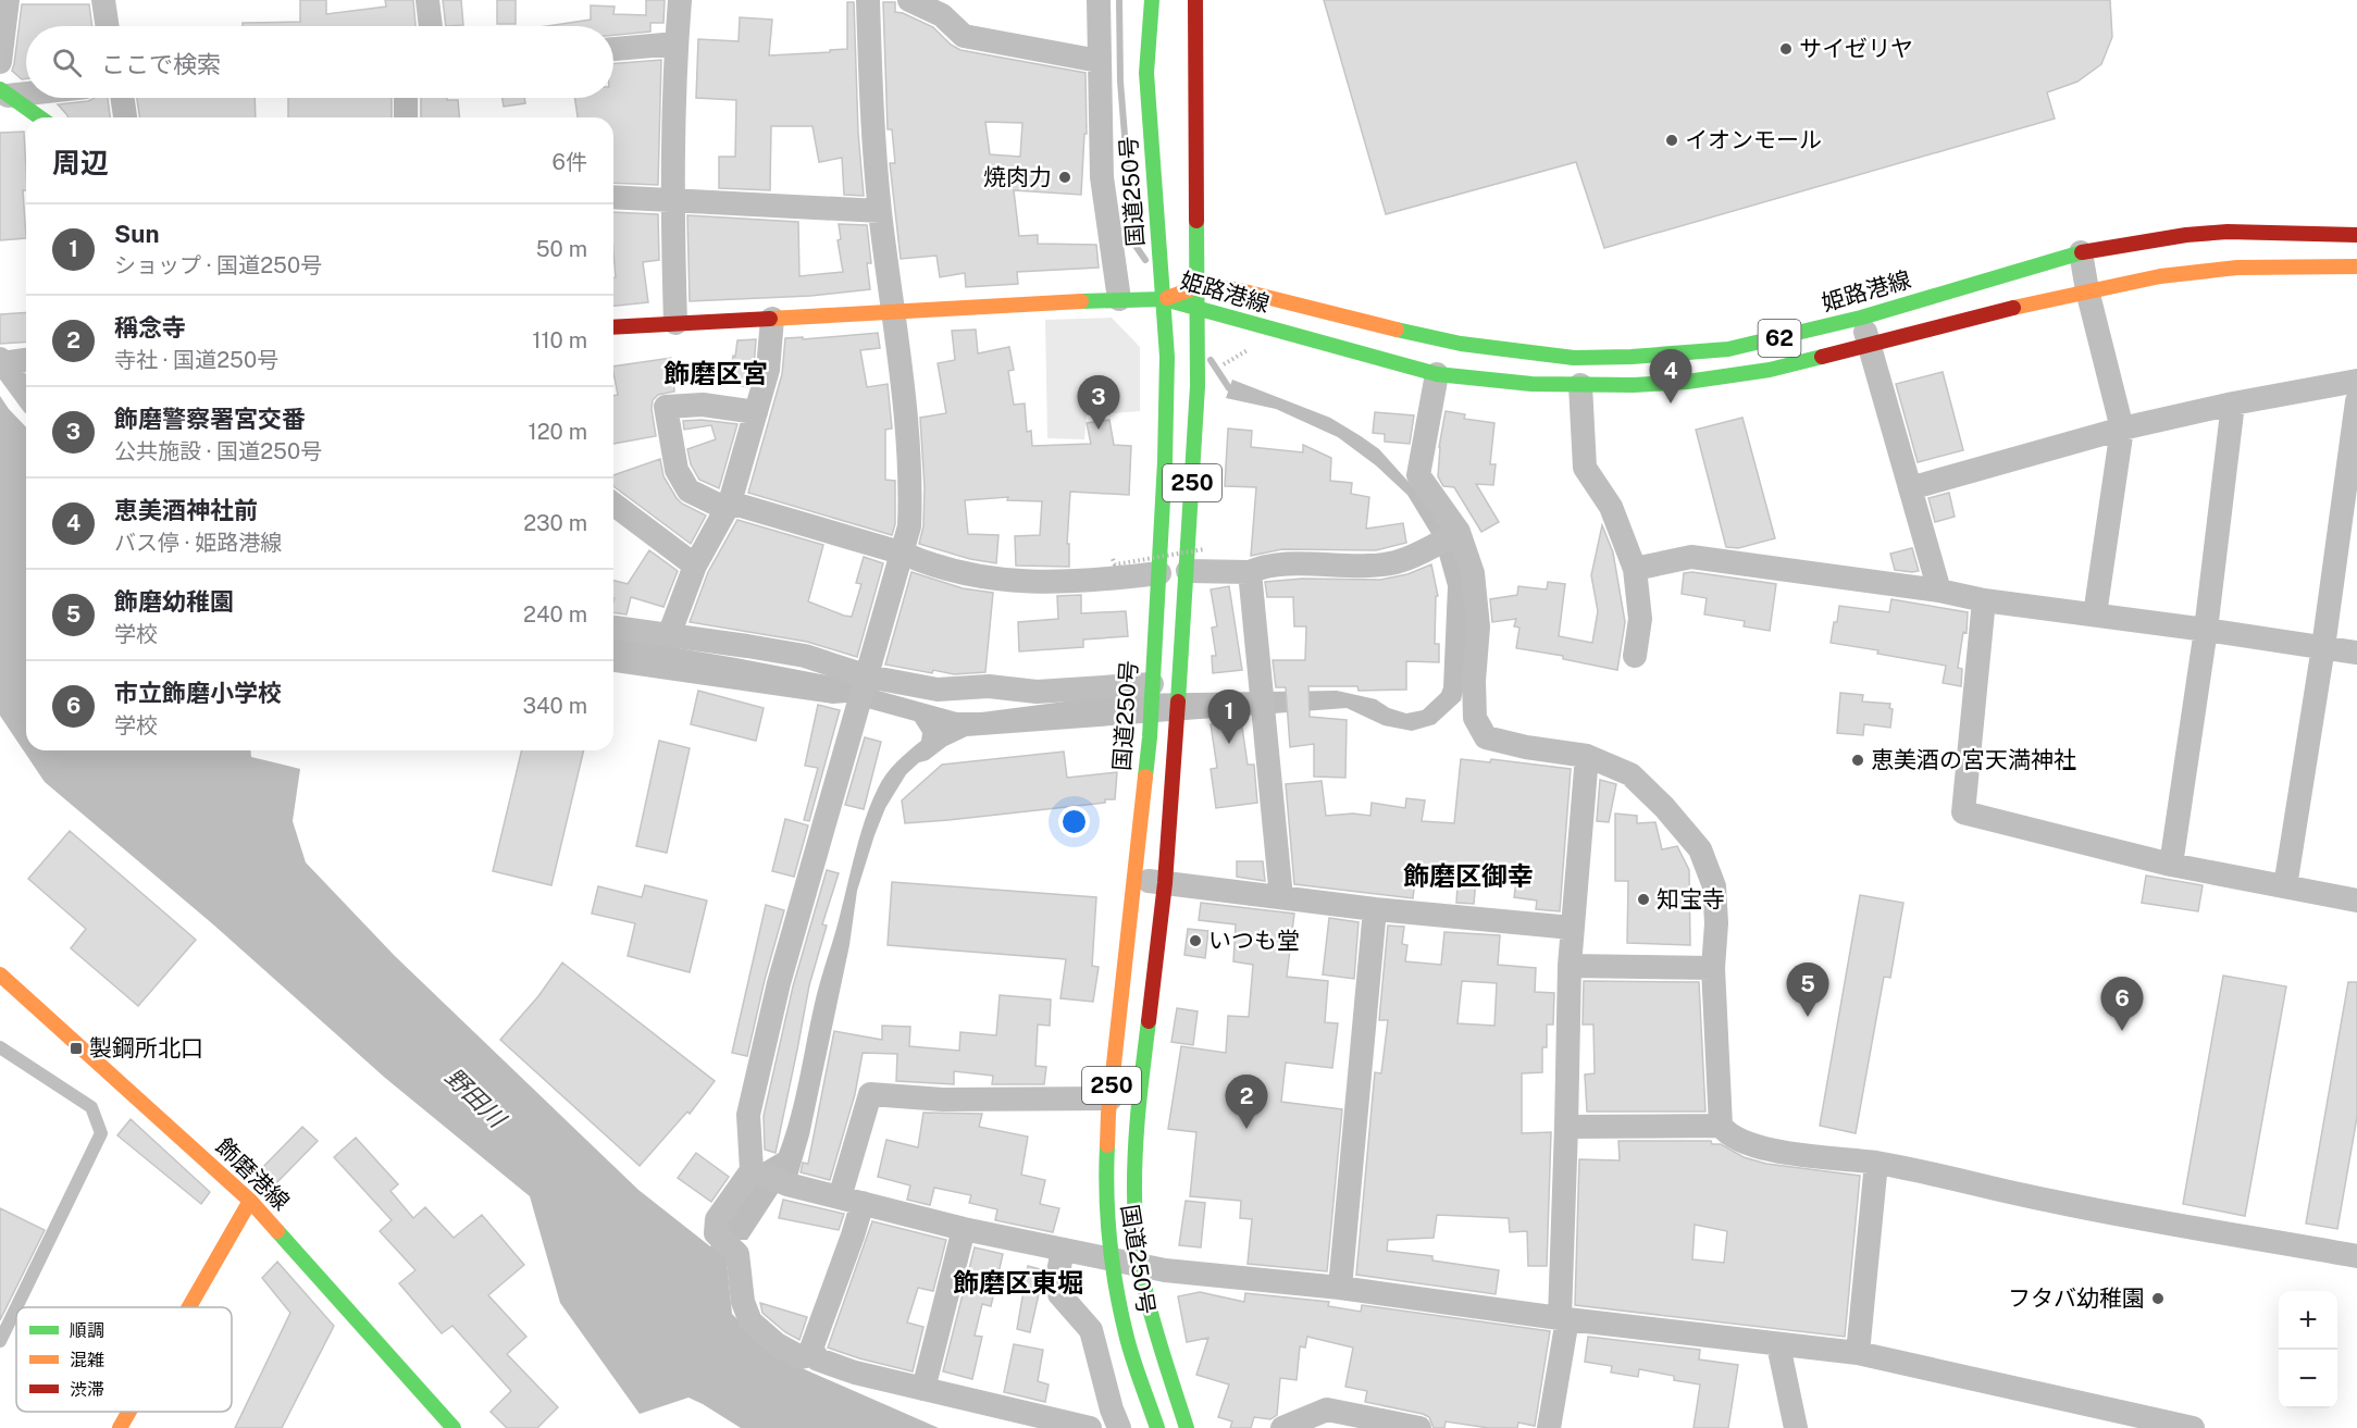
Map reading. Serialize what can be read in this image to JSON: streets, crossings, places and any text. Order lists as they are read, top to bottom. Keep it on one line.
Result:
{"streets":{"main road":["国道250号","姫路港線","62","250","飾磨港線"]},"crossings":[["国道250号","姫路港線"]],"districts":["飾磨区宮","飾磨区御幸","飾磨区東堀"],"water":["野田川"],"places":{"other":["サイゼリヤ","イオンモール","焼肉力","恵美酒の宮天満神社","知宝寺","いつも堂","フタバ幼稚園"],"transit":["製鋼所北口"]},"legend":["順調","混雑","渋滞"],"page":{"search":"ここで検索","heading":["周辺","6件"],"list":[{"mark":"1","name":"Sun","note":"ショップ · 国道250号","value":"50 m"},{"mark":"2","name":"稱念寺","note":"寺社 · 国道250号","value":"110 m"},{"mark":"3","name":"飾磨警察署宮交番","note":"公共施設 · 国道250号","value":"120 m"},{"mark":"4","name":"恵美酒神社前","note":"バス停 · 姫路港線","value":"230 m"},{"mark":"5","name":"飾磨幼稚園","note":"学校","value":"240 m"},{"mark":"6","name":"市立飾磨小学校","note":"学校","value":"340 m"}],"pins":["4","3","1","5","6","2"],"map_buttons":["+","−"]}}
